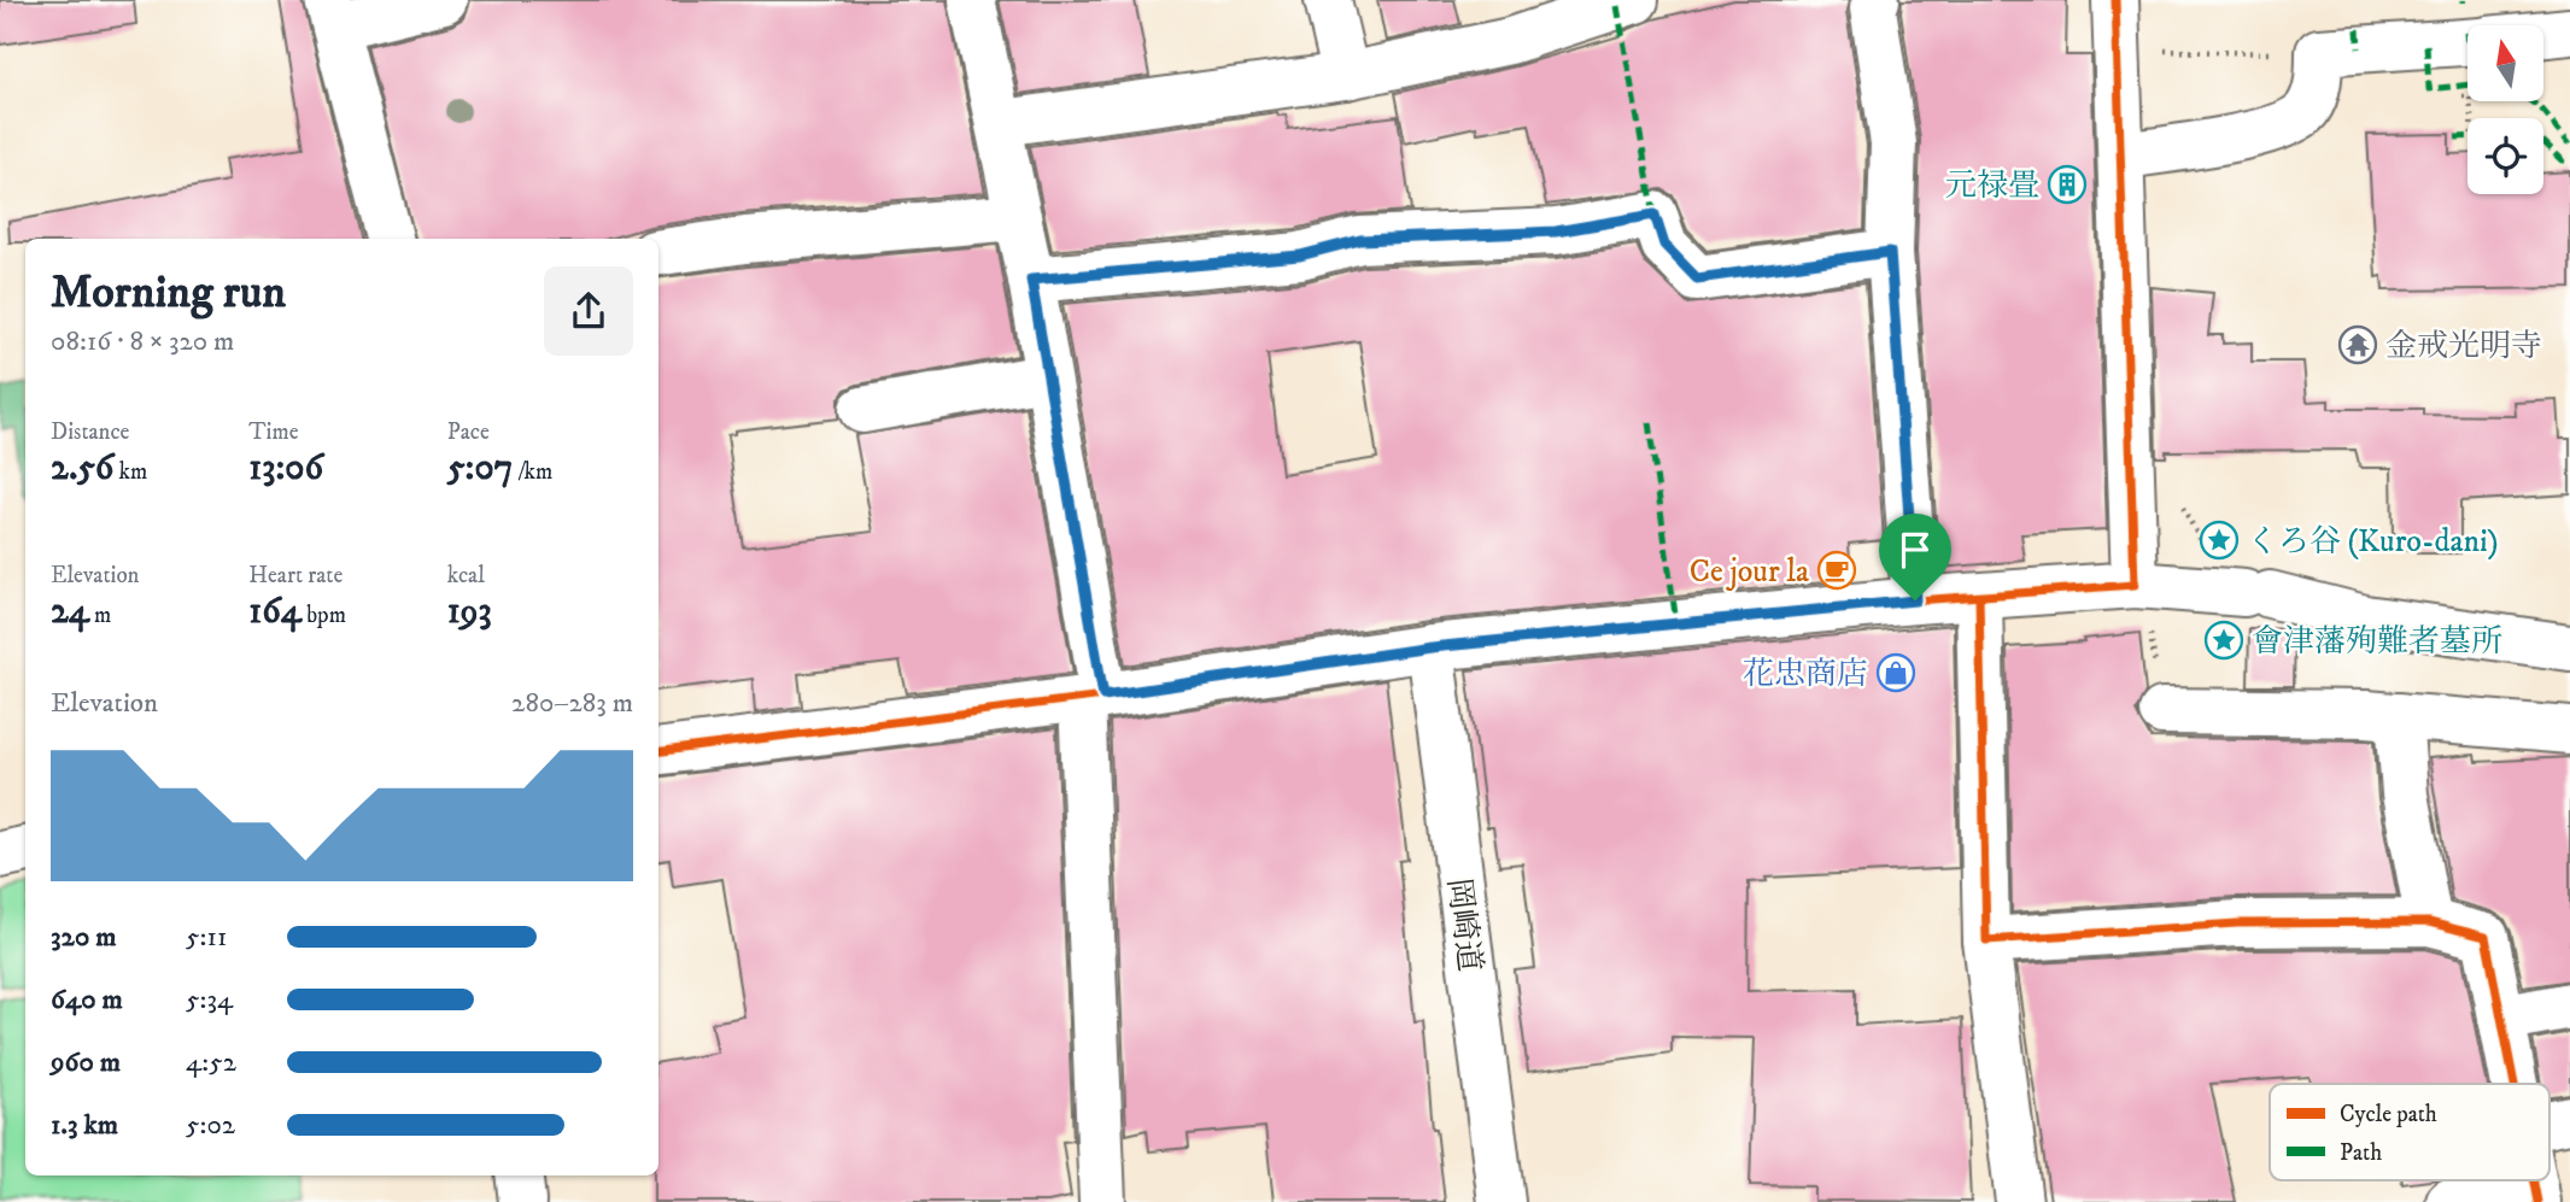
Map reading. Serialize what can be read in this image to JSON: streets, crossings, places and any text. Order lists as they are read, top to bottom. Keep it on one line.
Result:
{"streets":{"street":["岡崎道"]},"places":{"building":["元禄畳"],"temple":["金戒光明寺"],"place":["くろ谷 (Kuro-dani)","會津藩殉難者墓所"],"cafe":["Ce jour la"],"shop":["花忠商店"]},"legend":["Cycle path","Path"],"north":"top","page":{"heading":["Morning run","08:16 · 8 × 320 m"],"stats":[["Distance","2.56 km"],["Time","13:06"],["Pace","5:07 /km"],["Elevation","24 m"],["Heart rate","164 bpm"],["kcal","193"]],"chart":["Elevation","280–283 m"],"list":[{"name":"320 m","note":"5:11"},{"name":"640 m","note":"5:34"},{"name":"960 m","note":"4:52"},{"name":"1.3 km","note":"5:02"}]}}
